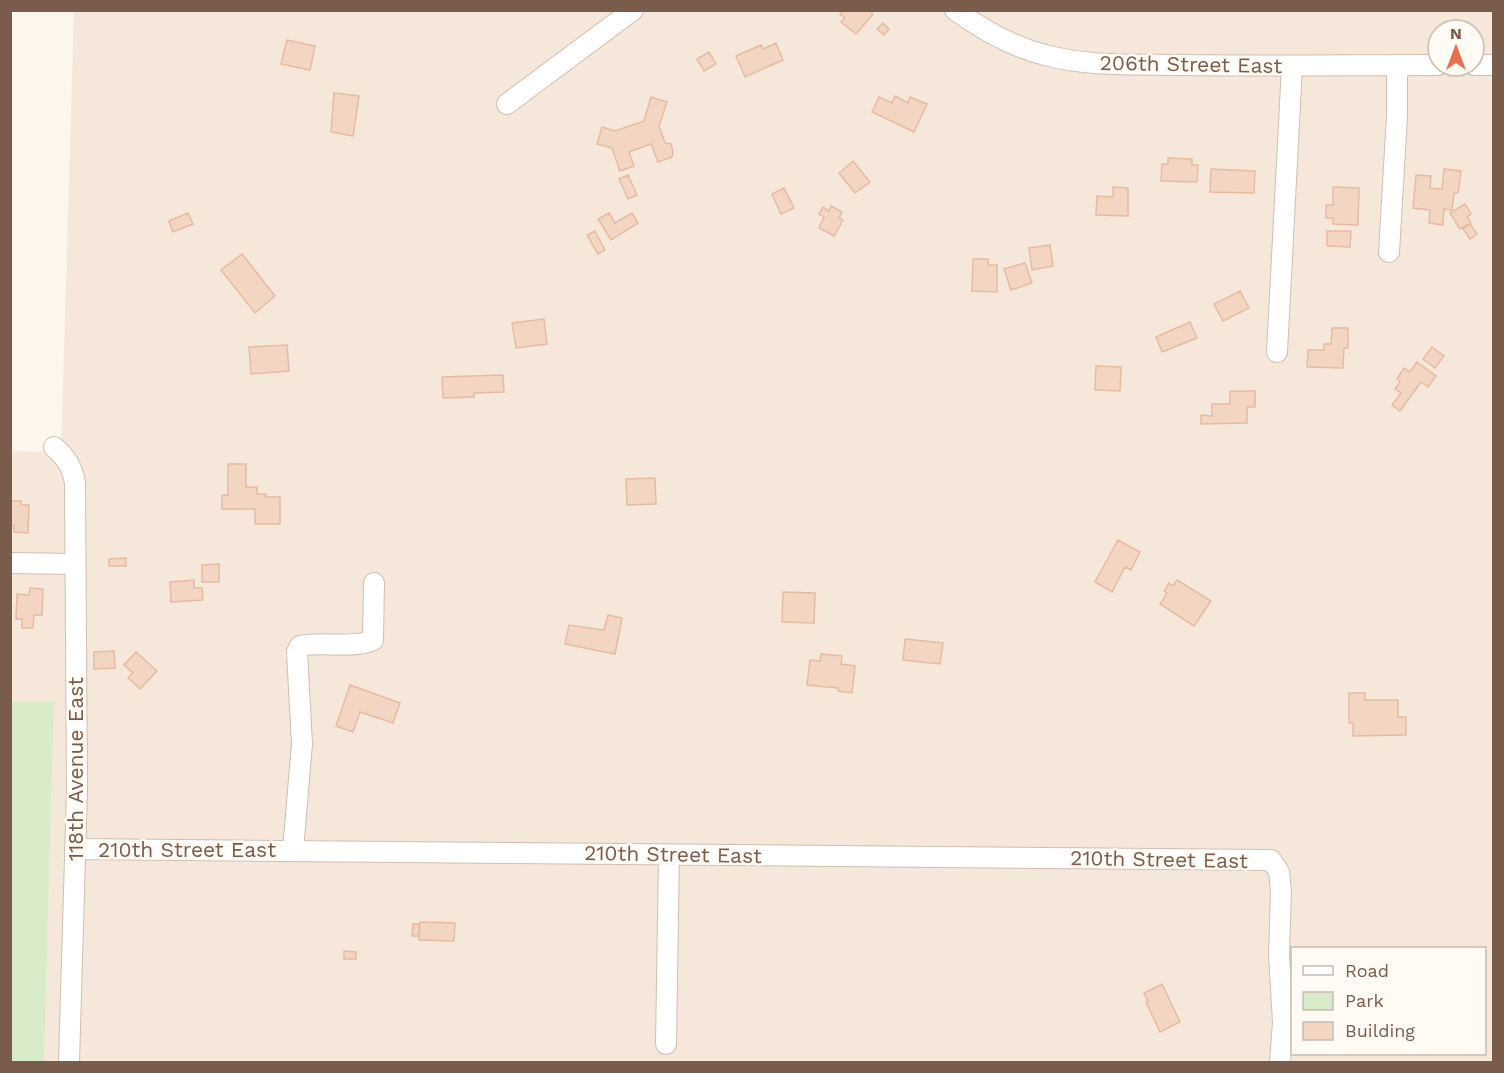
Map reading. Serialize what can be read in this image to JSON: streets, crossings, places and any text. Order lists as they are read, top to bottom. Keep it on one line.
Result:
{"streets":{"street":["206th Street East","118th Avenue East","210th Street East"]},"crossings":[["118th Avenue East","210th Street East"]],"legend":["Road","Park","Building"],"north":"top"}
